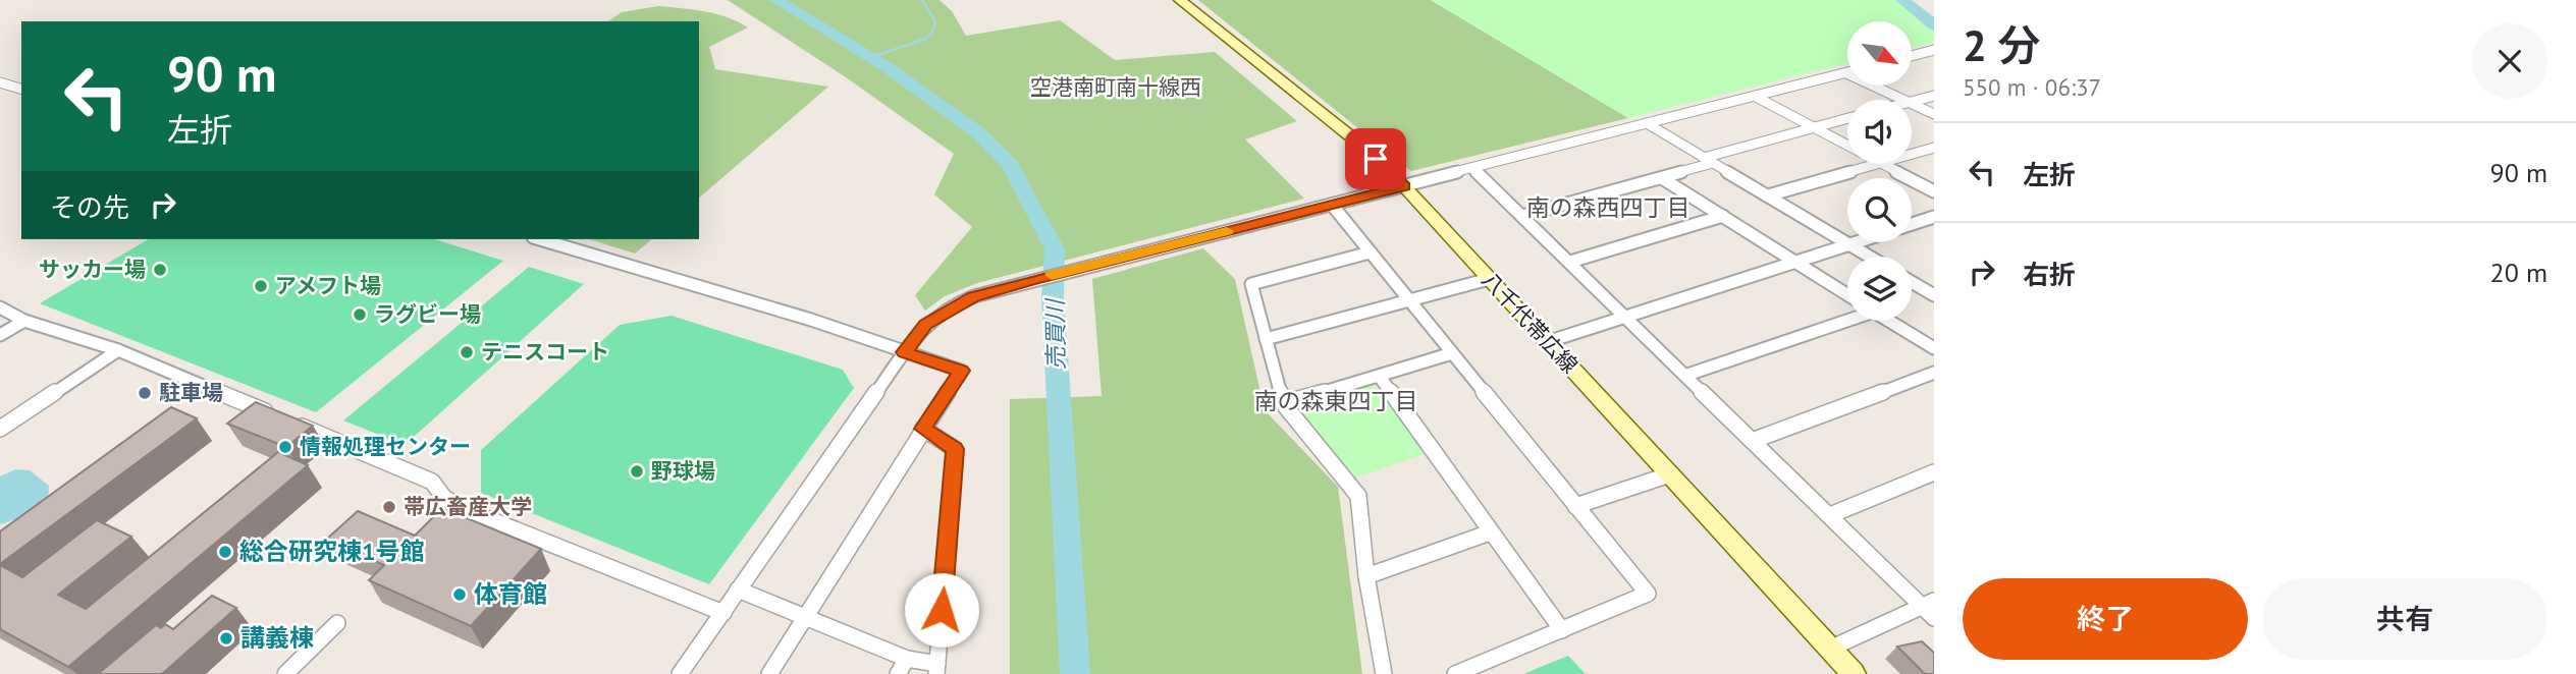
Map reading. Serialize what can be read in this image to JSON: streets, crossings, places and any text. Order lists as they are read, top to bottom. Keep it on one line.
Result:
{"streets":{"main road":["八千代帯広線"]},"districts":["空港南町南十線西","南の森西四丁目","南の森東四丁目"],"water":["売買川"],"places":["サッカー場","アメフト場","ラグビー場","テニスコート","駐車場","情報処理センター","野球場","帯広畜産大学","総合研究棟1号館","体育館","講義棟"],"north":"bottom right","page":{"heading":["2 分","550 m · 06:37"],"turn":["90 m","左折"],"list":[{"name":"左折","value":"90 m"},{"name":"右折","value":"20 m"}],"then":"その先","buttons":["終了","共有"]}}
